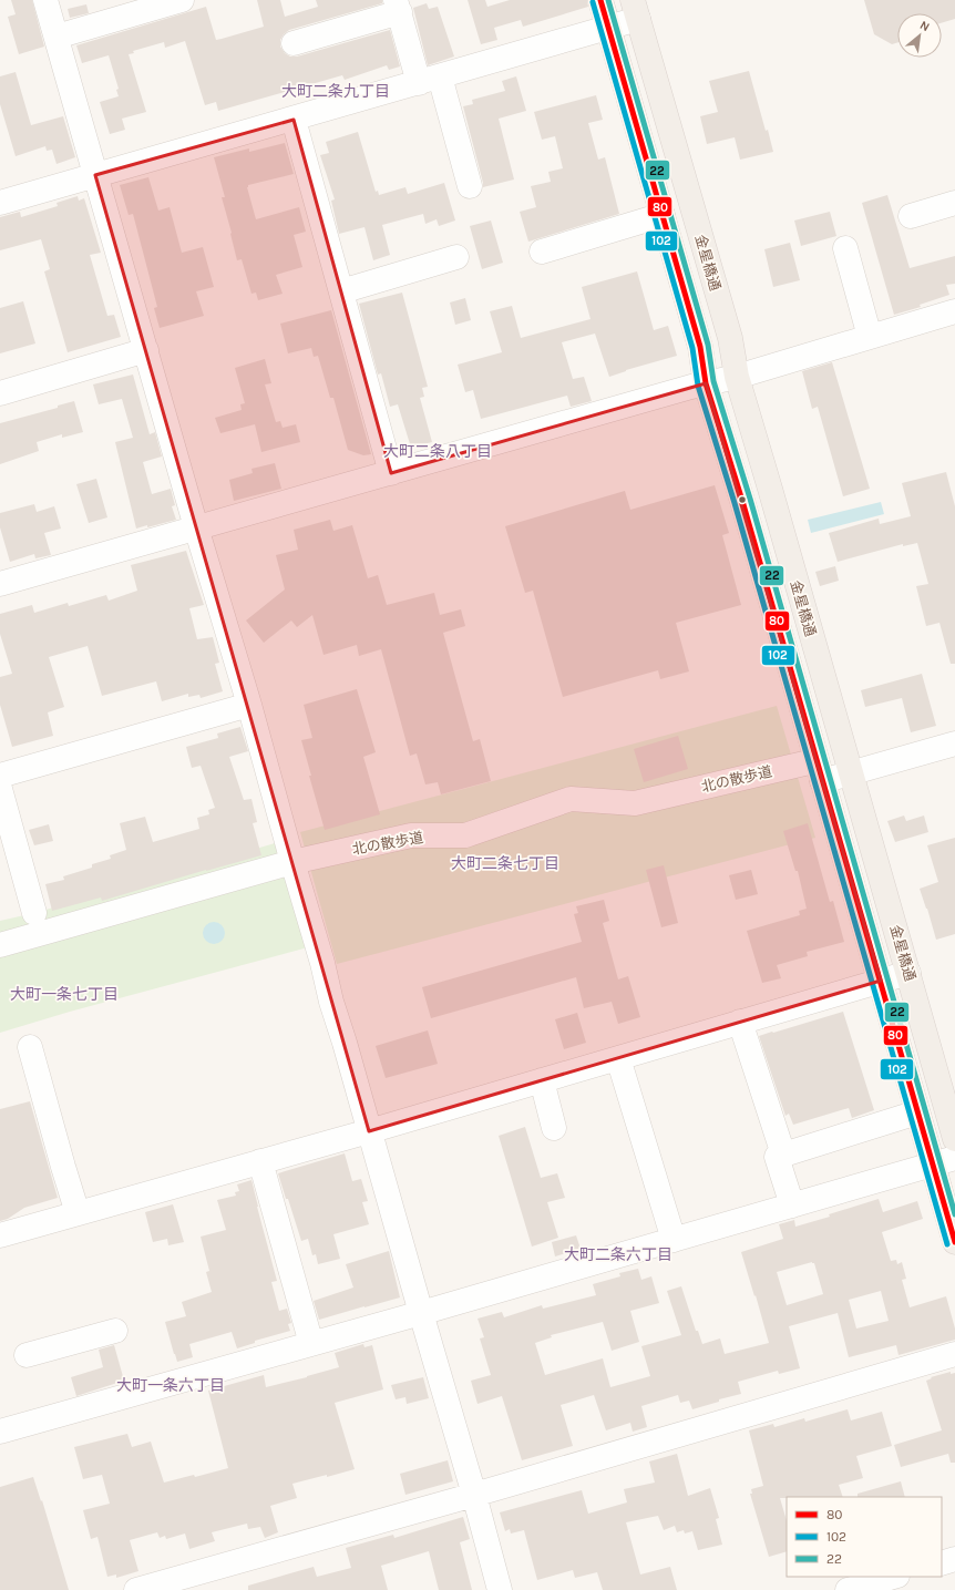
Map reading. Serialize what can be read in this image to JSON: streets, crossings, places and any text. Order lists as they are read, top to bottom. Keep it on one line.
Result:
{"streets":{"main road":["金星橋通"],"street":["北の散歩道"]},"districts":["大町二条九丁目","大町二条八丁目","大町二条七丁目","大町一条七丁目","大町二条六丁目","大町一条六丁目"],"lines":["transit line 80","transit line 22","transit line 102"],"legend":["80","102","22"],"north":"top right"}
